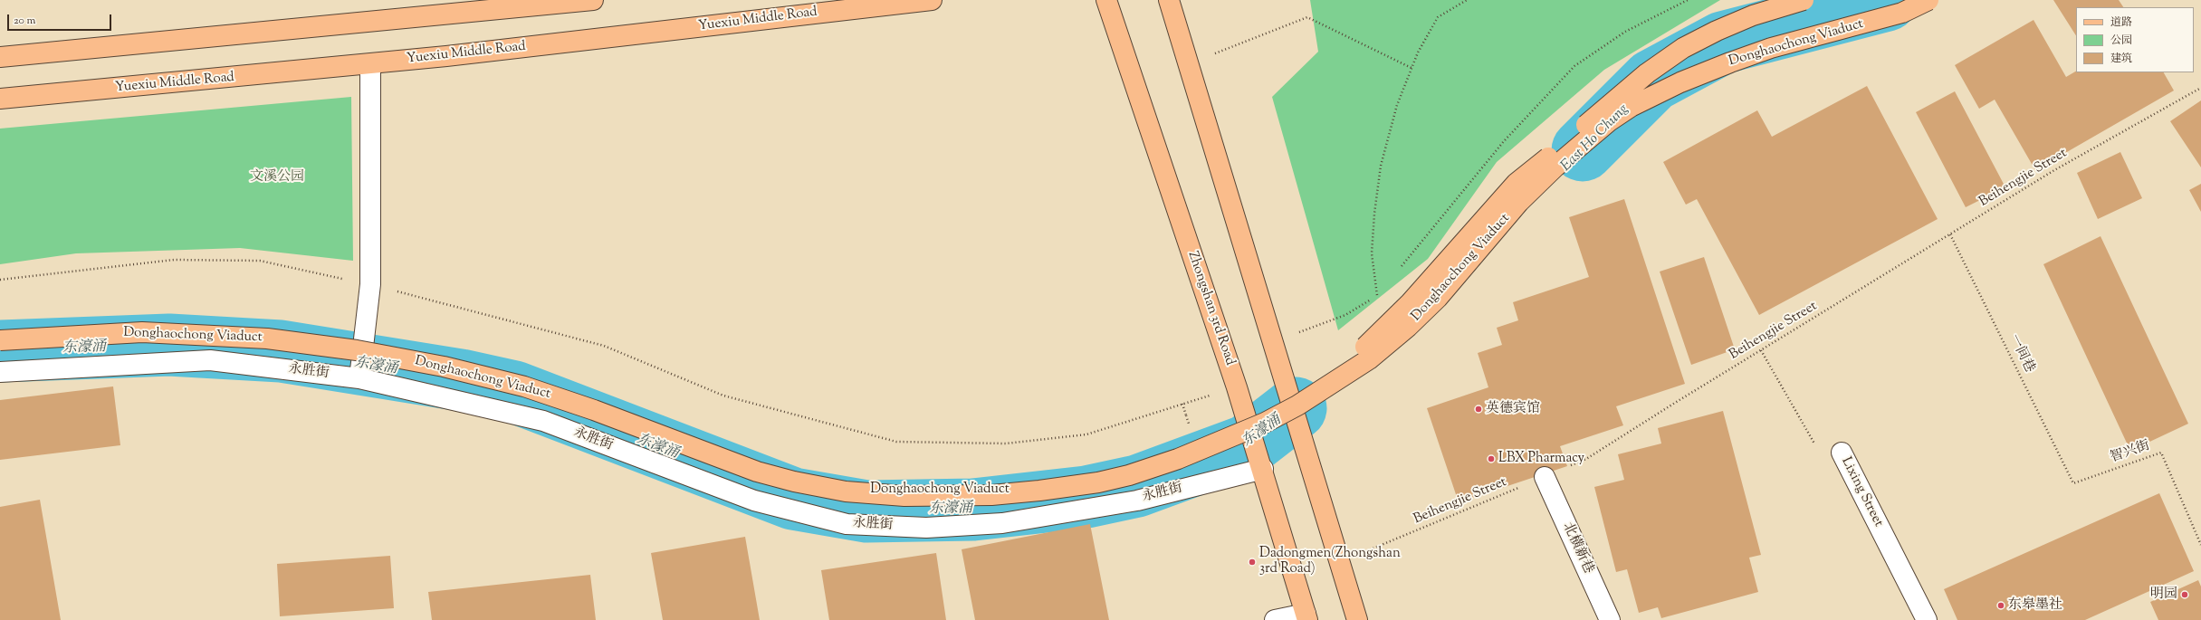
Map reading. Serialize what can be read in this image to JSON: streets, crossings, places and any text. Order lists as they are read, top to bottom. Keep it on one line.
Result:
{"streets":{"main road":["Yuexiu Middle Road","Donghaochong Viaduct","Zhongshan 3rd Road"],"lane":["永胜街","Lixing Street","北横新巷"],"path":["Beihengjie Street","一间巷","智兴街"]},"crossings":[["Beihengjie Street","一间巷"],["Beihengjie Street","Lixing Street"],["Beihengjie Street","北横新巷"],["Zhongshan 3rd Road","永胜街"],["一间巷","智兴街"]],"water":["East Ho Chung","东濠涌"],"parks":["文溪公园"],"places":["英德宾馆","LBX Pharmacy","Dadongmen(Zhongshan 3rd Road)","明园","东皋墨社"],"legend":["道路","公园","建筑"],"scale_bar":"20 m"}
